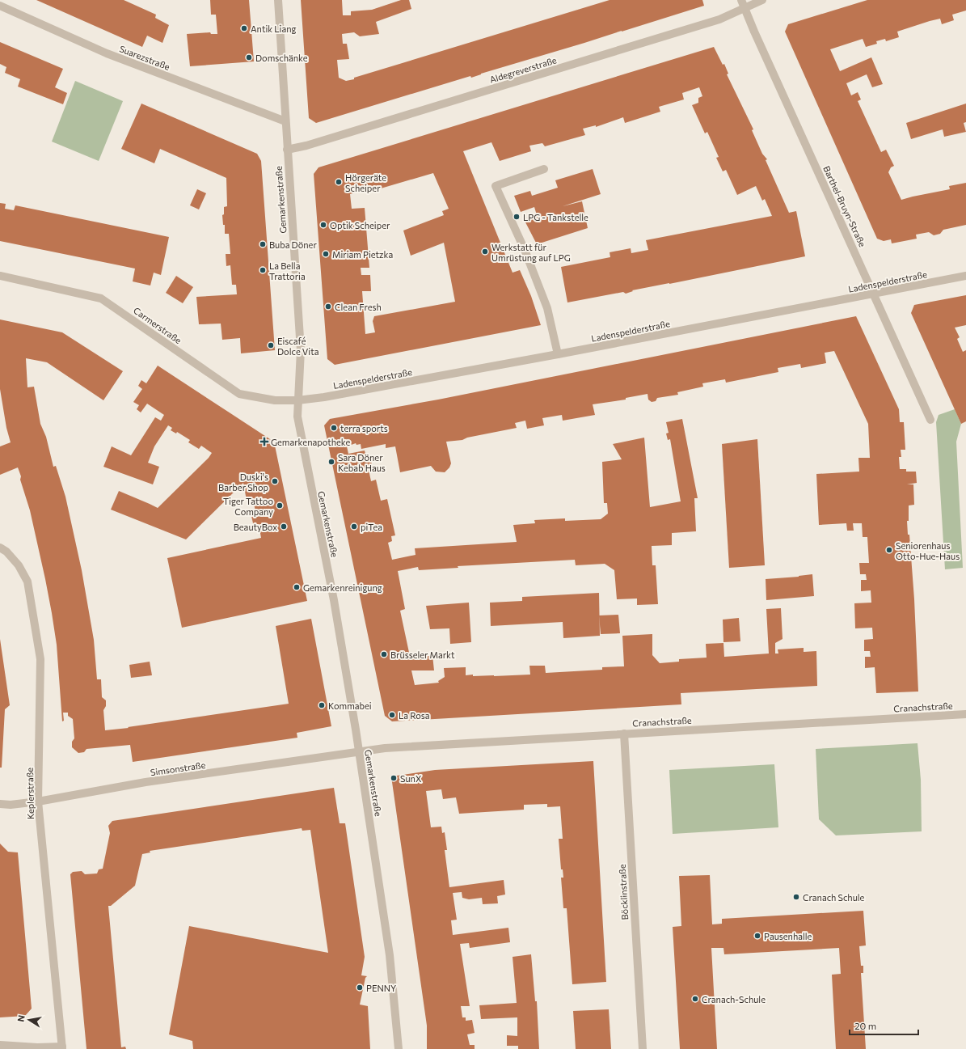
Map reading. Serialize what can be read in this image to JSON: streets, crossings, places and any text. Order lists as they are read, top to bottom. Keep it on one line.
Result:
{"streets":{"street":["Suarezstraße","Aldegreverstraße","Gemarkenstraße","Barthel-Bruyn-Straße","Ladenspelderstraße","Carmerstraße","Cranachstraße","Simsonstraße","Keplerstraße","Böcklinstraße"]},"crossings":[["Suarezstraße","Gemarkenstraße"],["Aldegreverstraße","Gemarkenstraße"],["Aldegreverstraße","Barthel-Bruyn-Straße"],["Gemarkenstraße","Ladenspelderstraße"],["Gemarkenstraße","Carmerstraße"],["Gemarkenstraße","Cranachstraße"],["Gemarkenstraße","Simsonstraße"],["Barthel-Bruyn-Straße","Ladenspelderstraße"],["Ladenspelderstraße","Carmerstraße"],["Cranachstraße","Simsonstraße"],["Cranachstraße","Böcklinstraße"],["Simsonstraße","Keplerstraße"]],"places":{"other":["Antik Liang","Domschänke","Hörgeräte Scheiper","LPG - Tankstelle","Optik Scheiper","Buba Döner","Werkstatt für Umrüstung auf LPG","Miriam Pietzka","La Bella Trattoria","Clean Fresh","Eiscafé Dolce Vita","terra sports","Sara Döner Kebab Haus","Duski's Barber Shop","Tiger Tattoo Company","BeautyBox","piTea","Seniorenhaus Otto-Hue-Haus","Gemarkenreinigung","Brüsseler Markt","Kommabei","La Rosa","SunX","Cranach Schule","Pausenhalle","PENNY","Cranach-Schule"],"health":["Gemarkenapotheke"]},"scale_bar":"20 m","north":"left"}
